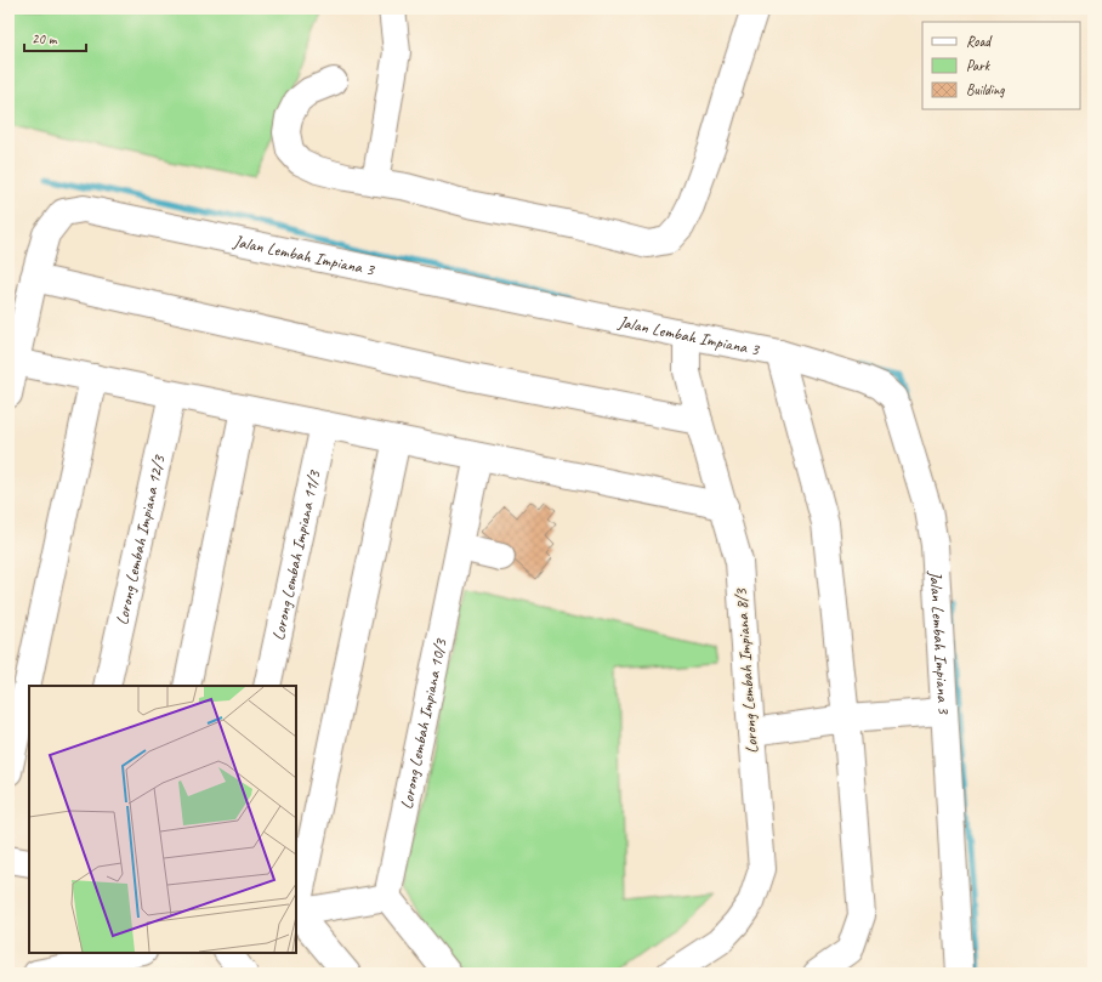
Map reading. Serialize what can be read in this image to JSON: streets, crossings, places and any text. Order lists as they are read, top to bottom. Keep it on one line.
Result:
{"streets":{"street":["Jalan Lembah Impiana 3","Lorong Lembah Impiana 12/3","Lorong Lembah Impiana 11/3","Lorong Lembah Impiana 8/3","Lorong Lembah Impiana 10/3"]},"crossings":[["Jalan Lembah Impiana 3","Lorong Lembah Impiana 8/3"]],"legend":["Road","Park","Building"],"scale_bar":"20 m"}
